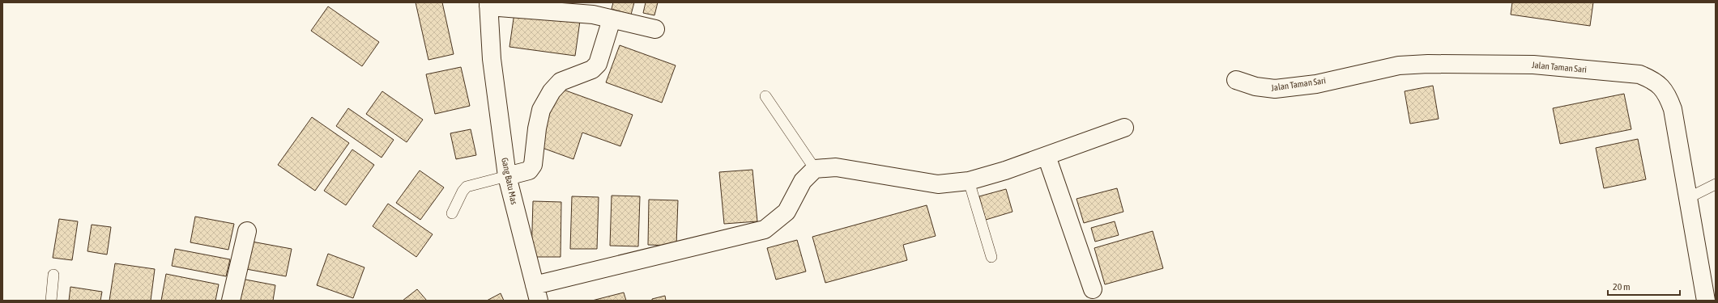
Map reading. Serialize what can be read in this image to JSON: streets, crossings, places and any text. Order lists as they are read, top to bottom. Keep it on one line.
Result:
{"streets":{"street":["Jalan Taman Sari","Gang Batu Mas"]},"scale_bar":"20 m"}
